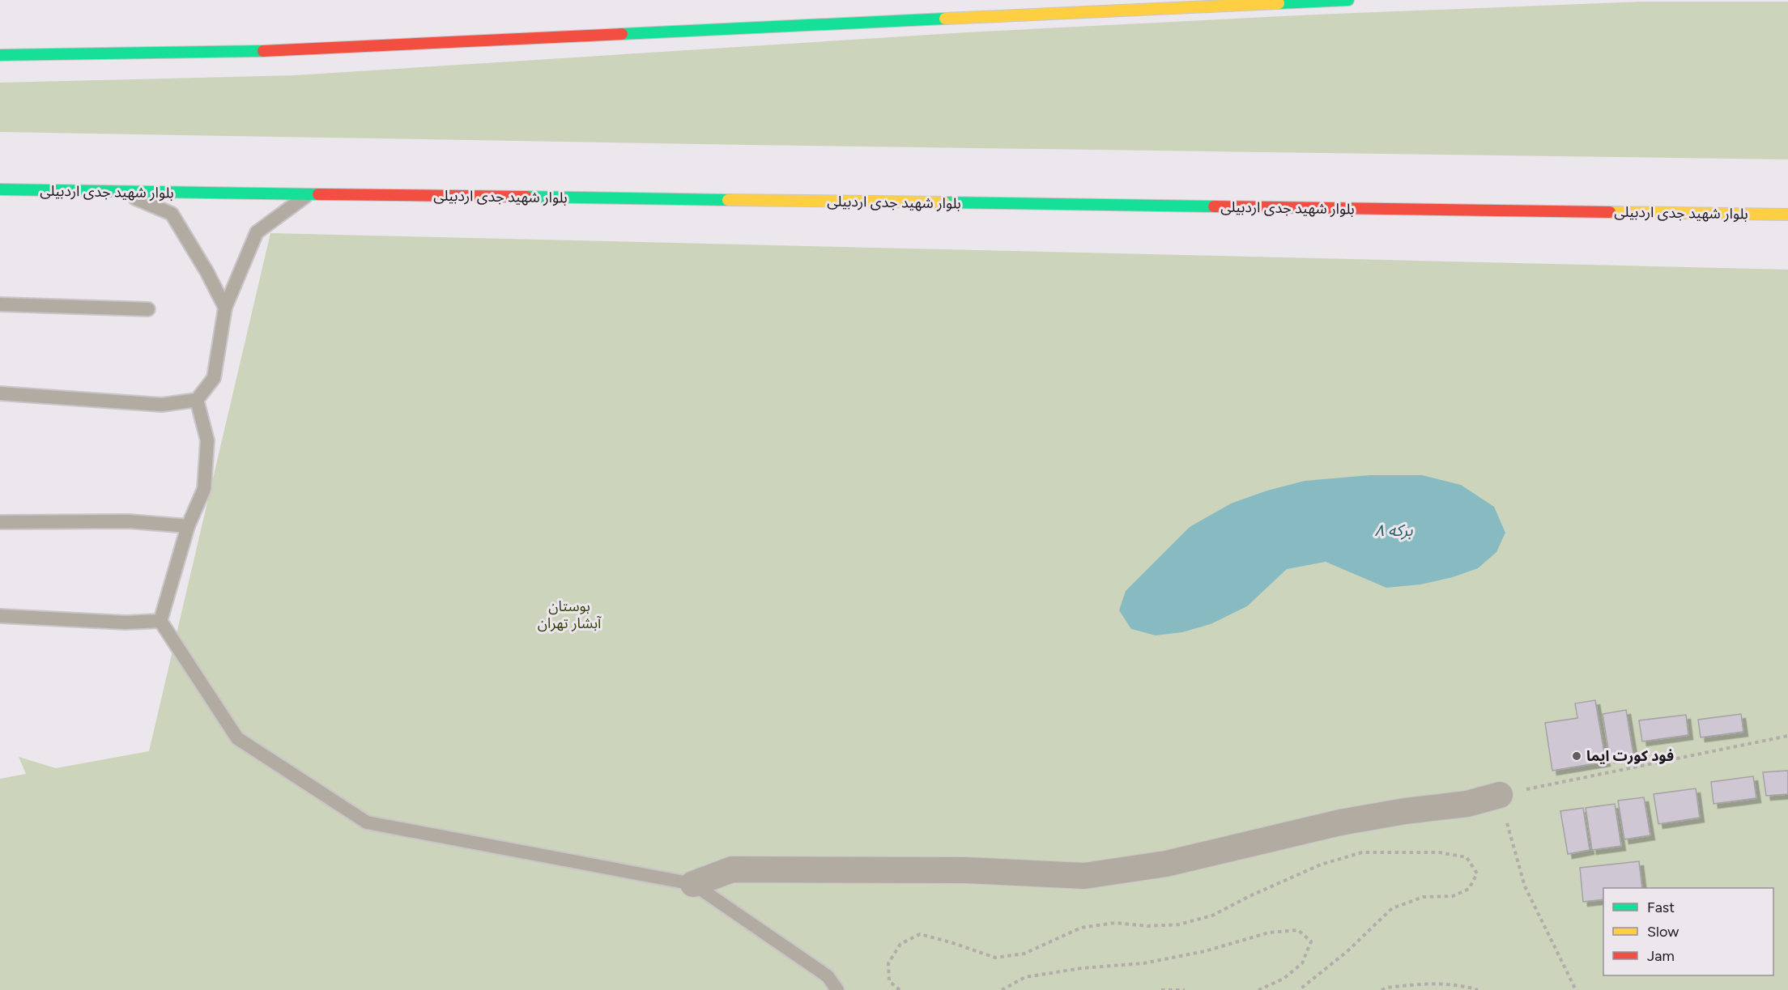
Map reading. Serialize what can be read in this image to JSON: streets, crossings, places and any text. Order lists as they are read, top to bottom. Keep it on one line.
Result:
{"streets":{"main road":["بلوار شهید جدی اردبیلی"]},"water":["برکه ۸"],"parks":["بوستان آبشار تهران"],"places":["فود کورت ایما"],"legend":["Fast","Slow","Jam"]}
